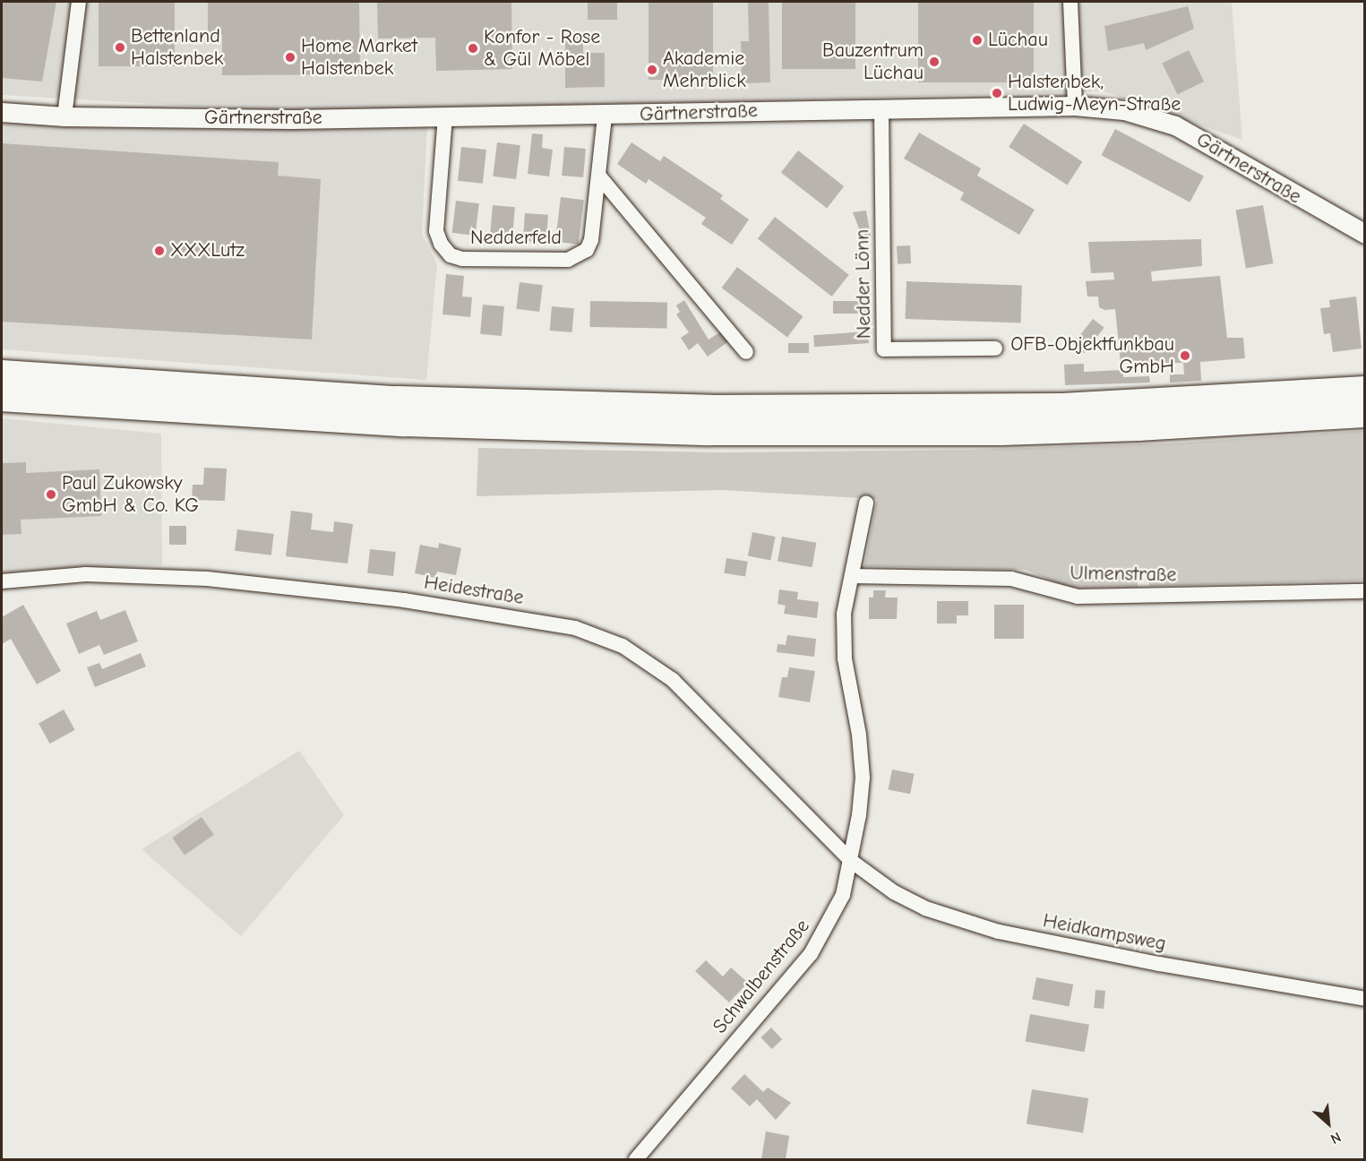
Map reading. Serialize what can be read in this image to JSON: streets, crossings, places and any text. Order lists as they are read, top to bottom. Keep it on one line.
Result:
{"streets":{"street":["Gärtnerstraße","Nedderfeld","Nedder Lönn","Ulmenstraße","Heidestraße","Heidkampsweg","Schwalbenstraße"]},"crossings":[["Gärtnerstraße","Nedderfeld"],["Gärtnerstraße","Nedder Lönn"],["Ulmenstraße","Schwalbenstraße"],["Heidestraße","Heidkampsweg"],["Heidestraße","Schwalbenstraße"],["Heidkampsweg","Schwalbenstraße"]],"places":["Lüchau","Bettenland Halstenbek","Konfor - Rose & Gül Möbel","Home Market Halstenbek","Bauzentrum Lüchau","Akademie Mehrblick","Halstenbek, Ludwig-Meyn-Straße","XXXLutz","OFB-Objektfunkbau GmbH","Paul Zukowsky GmbH & Co. KG"],"north":"bottom right"}
